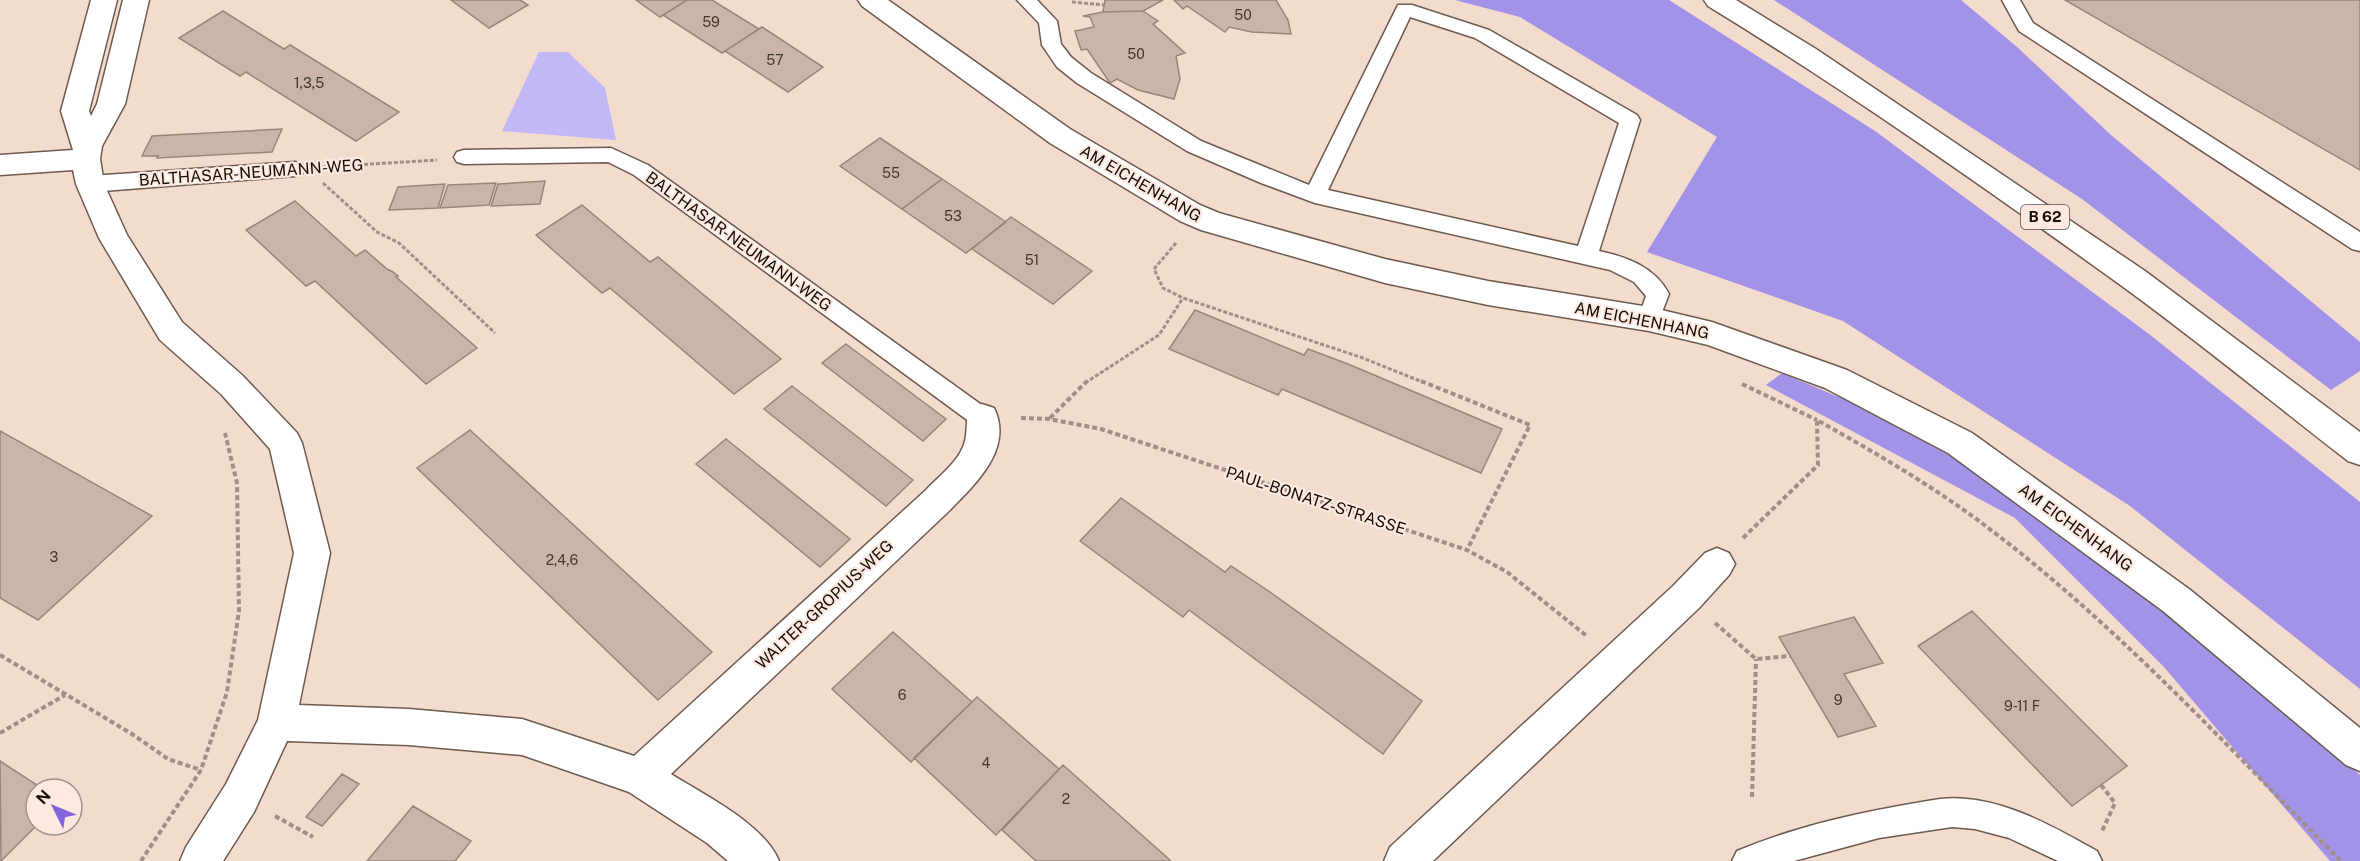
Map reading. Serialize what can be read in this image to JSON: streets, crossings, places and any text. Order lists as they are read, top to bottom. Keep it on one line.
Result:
{"streets":{"street":["AM EICHENHANG","B 62","WALTER-GROPIUS-WEG"],"lane":["BALTHASAR-NEUMANN-WEG"],"path":["PAUL-BONATZ-STRASSE"]},"crossings":[["BALTHASAR-NEUMANN-WEG","PAUL-BONATZ-STRASSE"],["BALTHASAR-NEUMANN-WEG","WALTER-GROPIUS-WEG"],["PAUL-BONATZ-STRASSE","WALTER-GROPIUS-WEG"]],"house_numbers":["50","59","50","57","1,3,5","55","53","51","3","2,4,6","6","9","9-11 F","4","2"],"north":"top left"}
